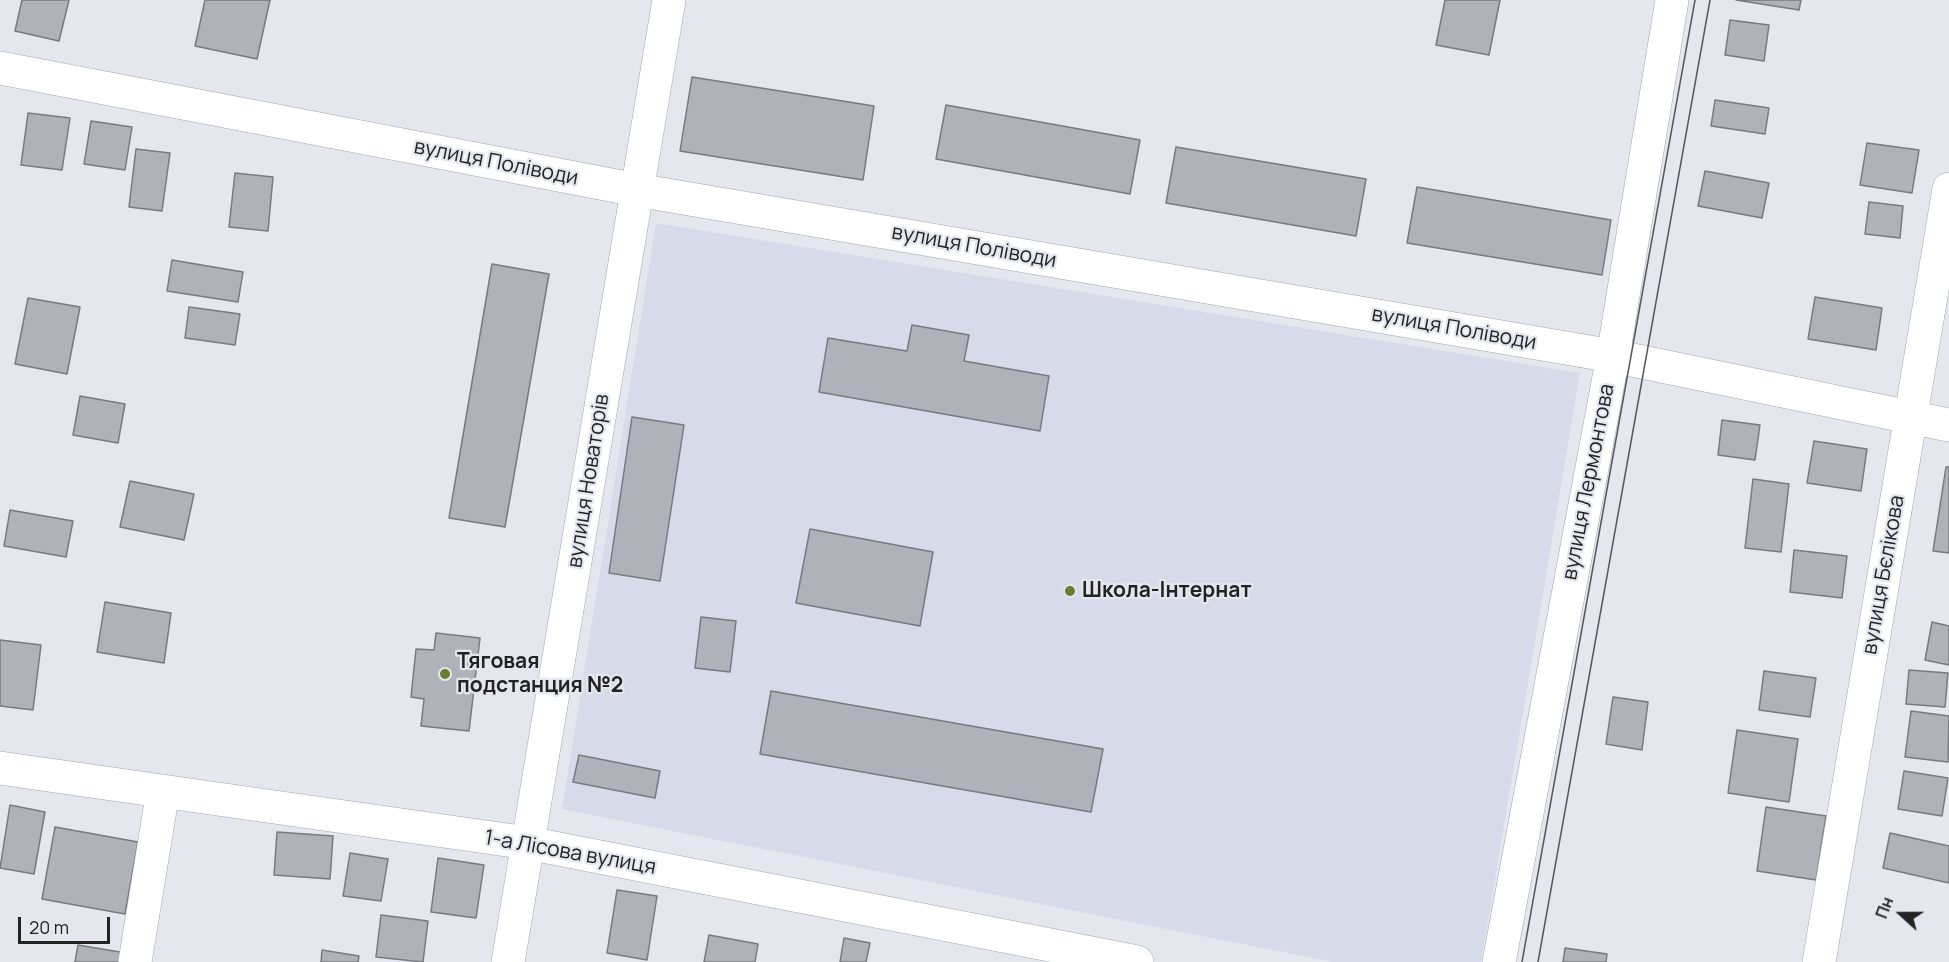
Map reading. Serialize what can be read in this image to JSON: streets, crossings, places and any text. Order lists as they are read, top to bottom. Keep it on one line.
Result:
{"streets":{"street":["вулиця Поліводи","вулиця Новаторів","вулиця Лермонтова","вулиця Бєлікова","1-а Лісова вулиця"]},"crossings":[["вулиця Поліводи","вулиця Новаторів"],["вулиця Поліводи","вулиця Лермонтова"],["вулиця Поліводи","вулиця Бєлікова"],["вулиця Новаторів","1-а Лісова вулиця"]],"places":["Школа-Інтернат","Тяговая подстанция №2"],"scale_bar":"20 m","north":"left"}
